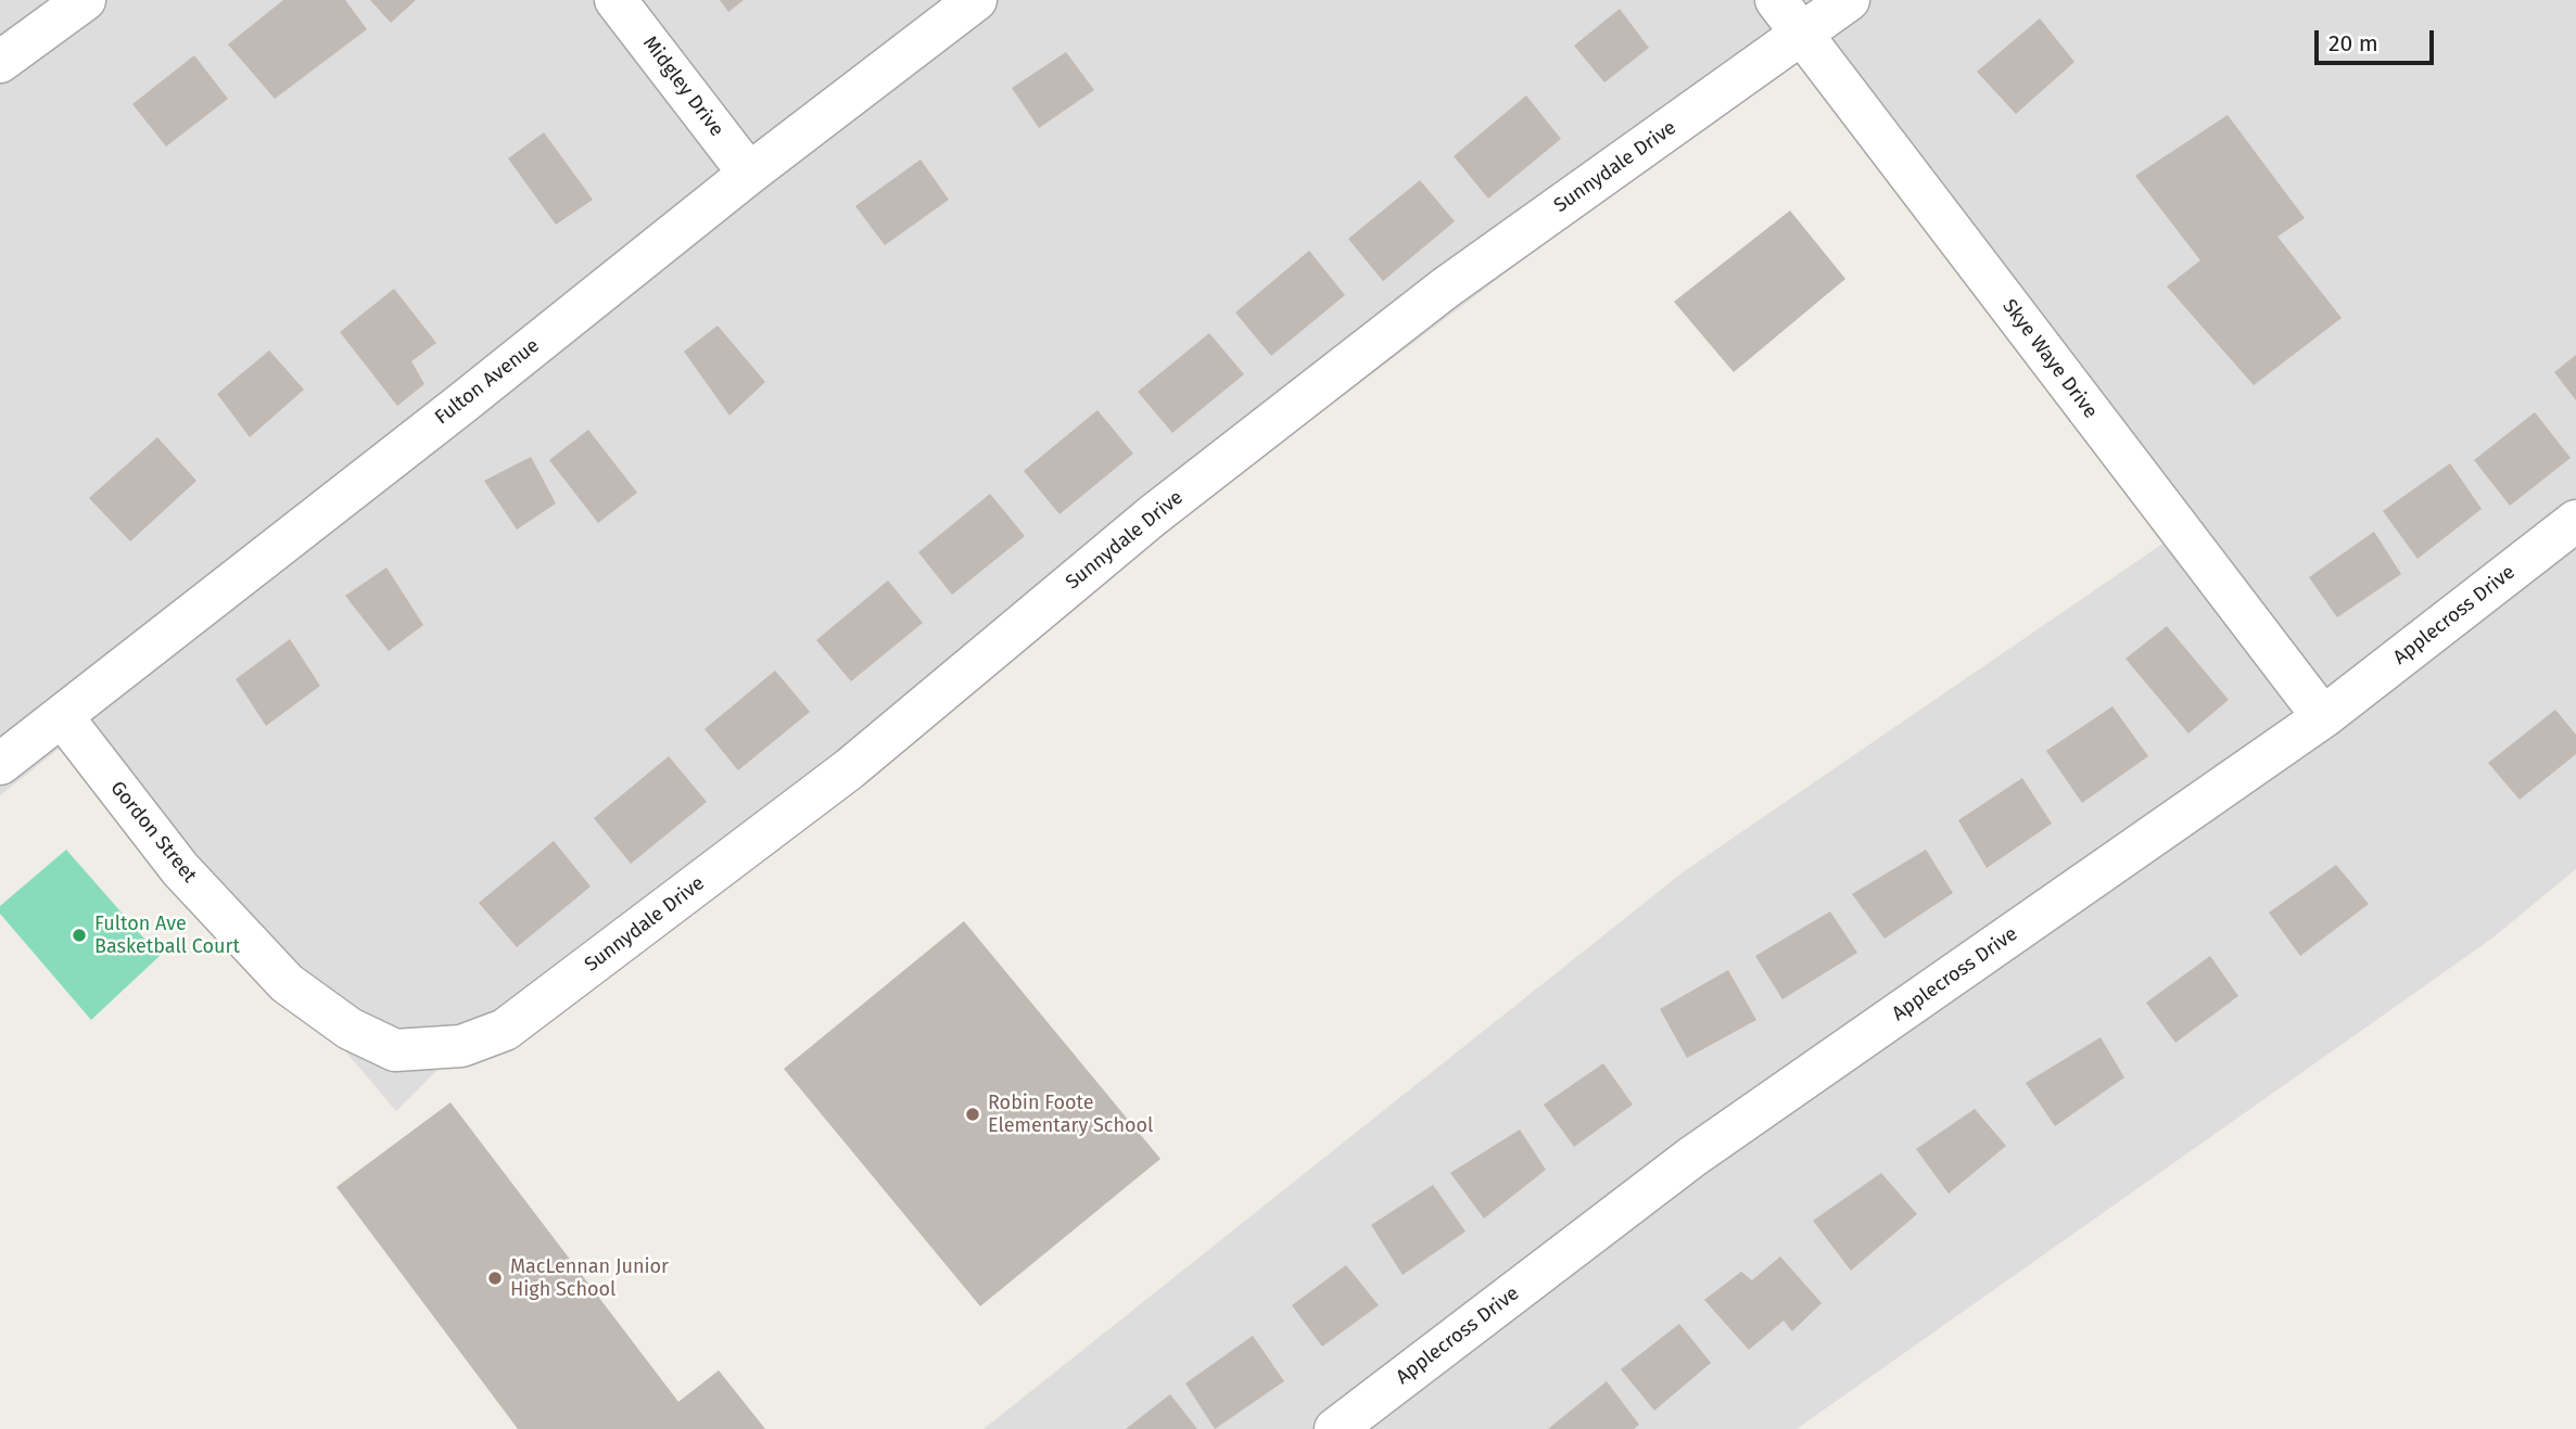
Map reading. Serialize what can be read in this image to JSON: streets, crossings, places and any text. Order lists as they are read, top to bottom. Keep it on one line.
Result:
{"streets":{"street":["Midgley Drive","Sunnydale Drive","Skye Waye Drive","Fulton Avenue","Applecross Drive","Gordon Street"]},"crossings":[["Midgley Drive","Fulton Avenue"],["Sunnydale Drive","Skye Waye Drive"],["Sunnydale Drive","Gordon Street"],["Skye Waye Drive","Applecross Drive"],["Fulton Avenue","Gordon Street"]],"places":["Fulton Ave Basketball Court","Robin Foote Elementary School","MacLennan Junior High School"],"scale_bar":"20 m"}
